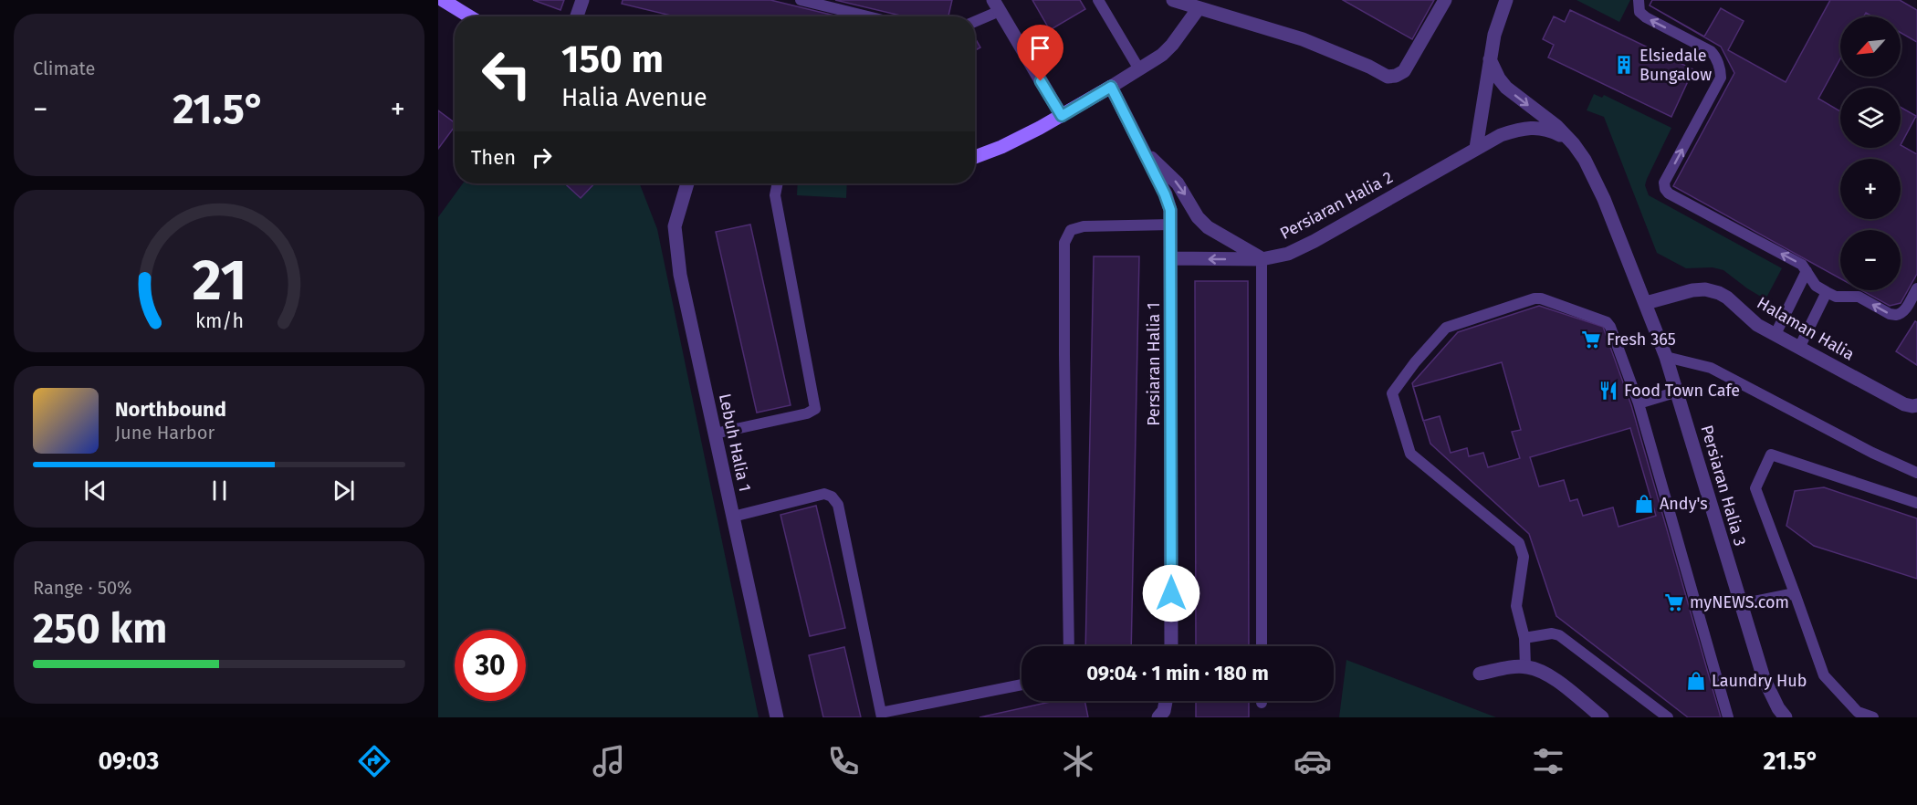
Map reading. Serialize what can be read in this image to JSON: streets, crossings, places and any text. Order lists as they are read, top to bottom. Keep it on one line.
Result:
{"streets":{"street":["Persiaran Halia 2","Halaman Halia","Persiaran Halia 1","Lebuh Halia 1","Persiaran Halia 3"]},"crossings":[["Persiaran Halia 2","Persiaran Halia 1"],["Persiaran Halia 2","Persiaran Halia 3"],["Halaman Halia","Persiaran Halia 3"]],"places":{"building":["Elsiedale Bungalow"],"supermarket":["Fresh 365","myNEWS.com"],"restaurant":["Food Town Cafe"],"shop":["Andy's","Laundry Hub"]},"north":"bottom left","page":{"tile":["Climate",["Range · 50%","250 km"]],"map_buttons":["+","−"],"turn":["150 m","Halia Avenue"],"heat":["−","21.5°","+"],"then":"Then","song":["Northbound","June Harbor"],"limit":"30","trip":"09:04 · 1 min · 180 m","tabs":["09:03","21.5°"],"gauge":["21","km/h"]}}
